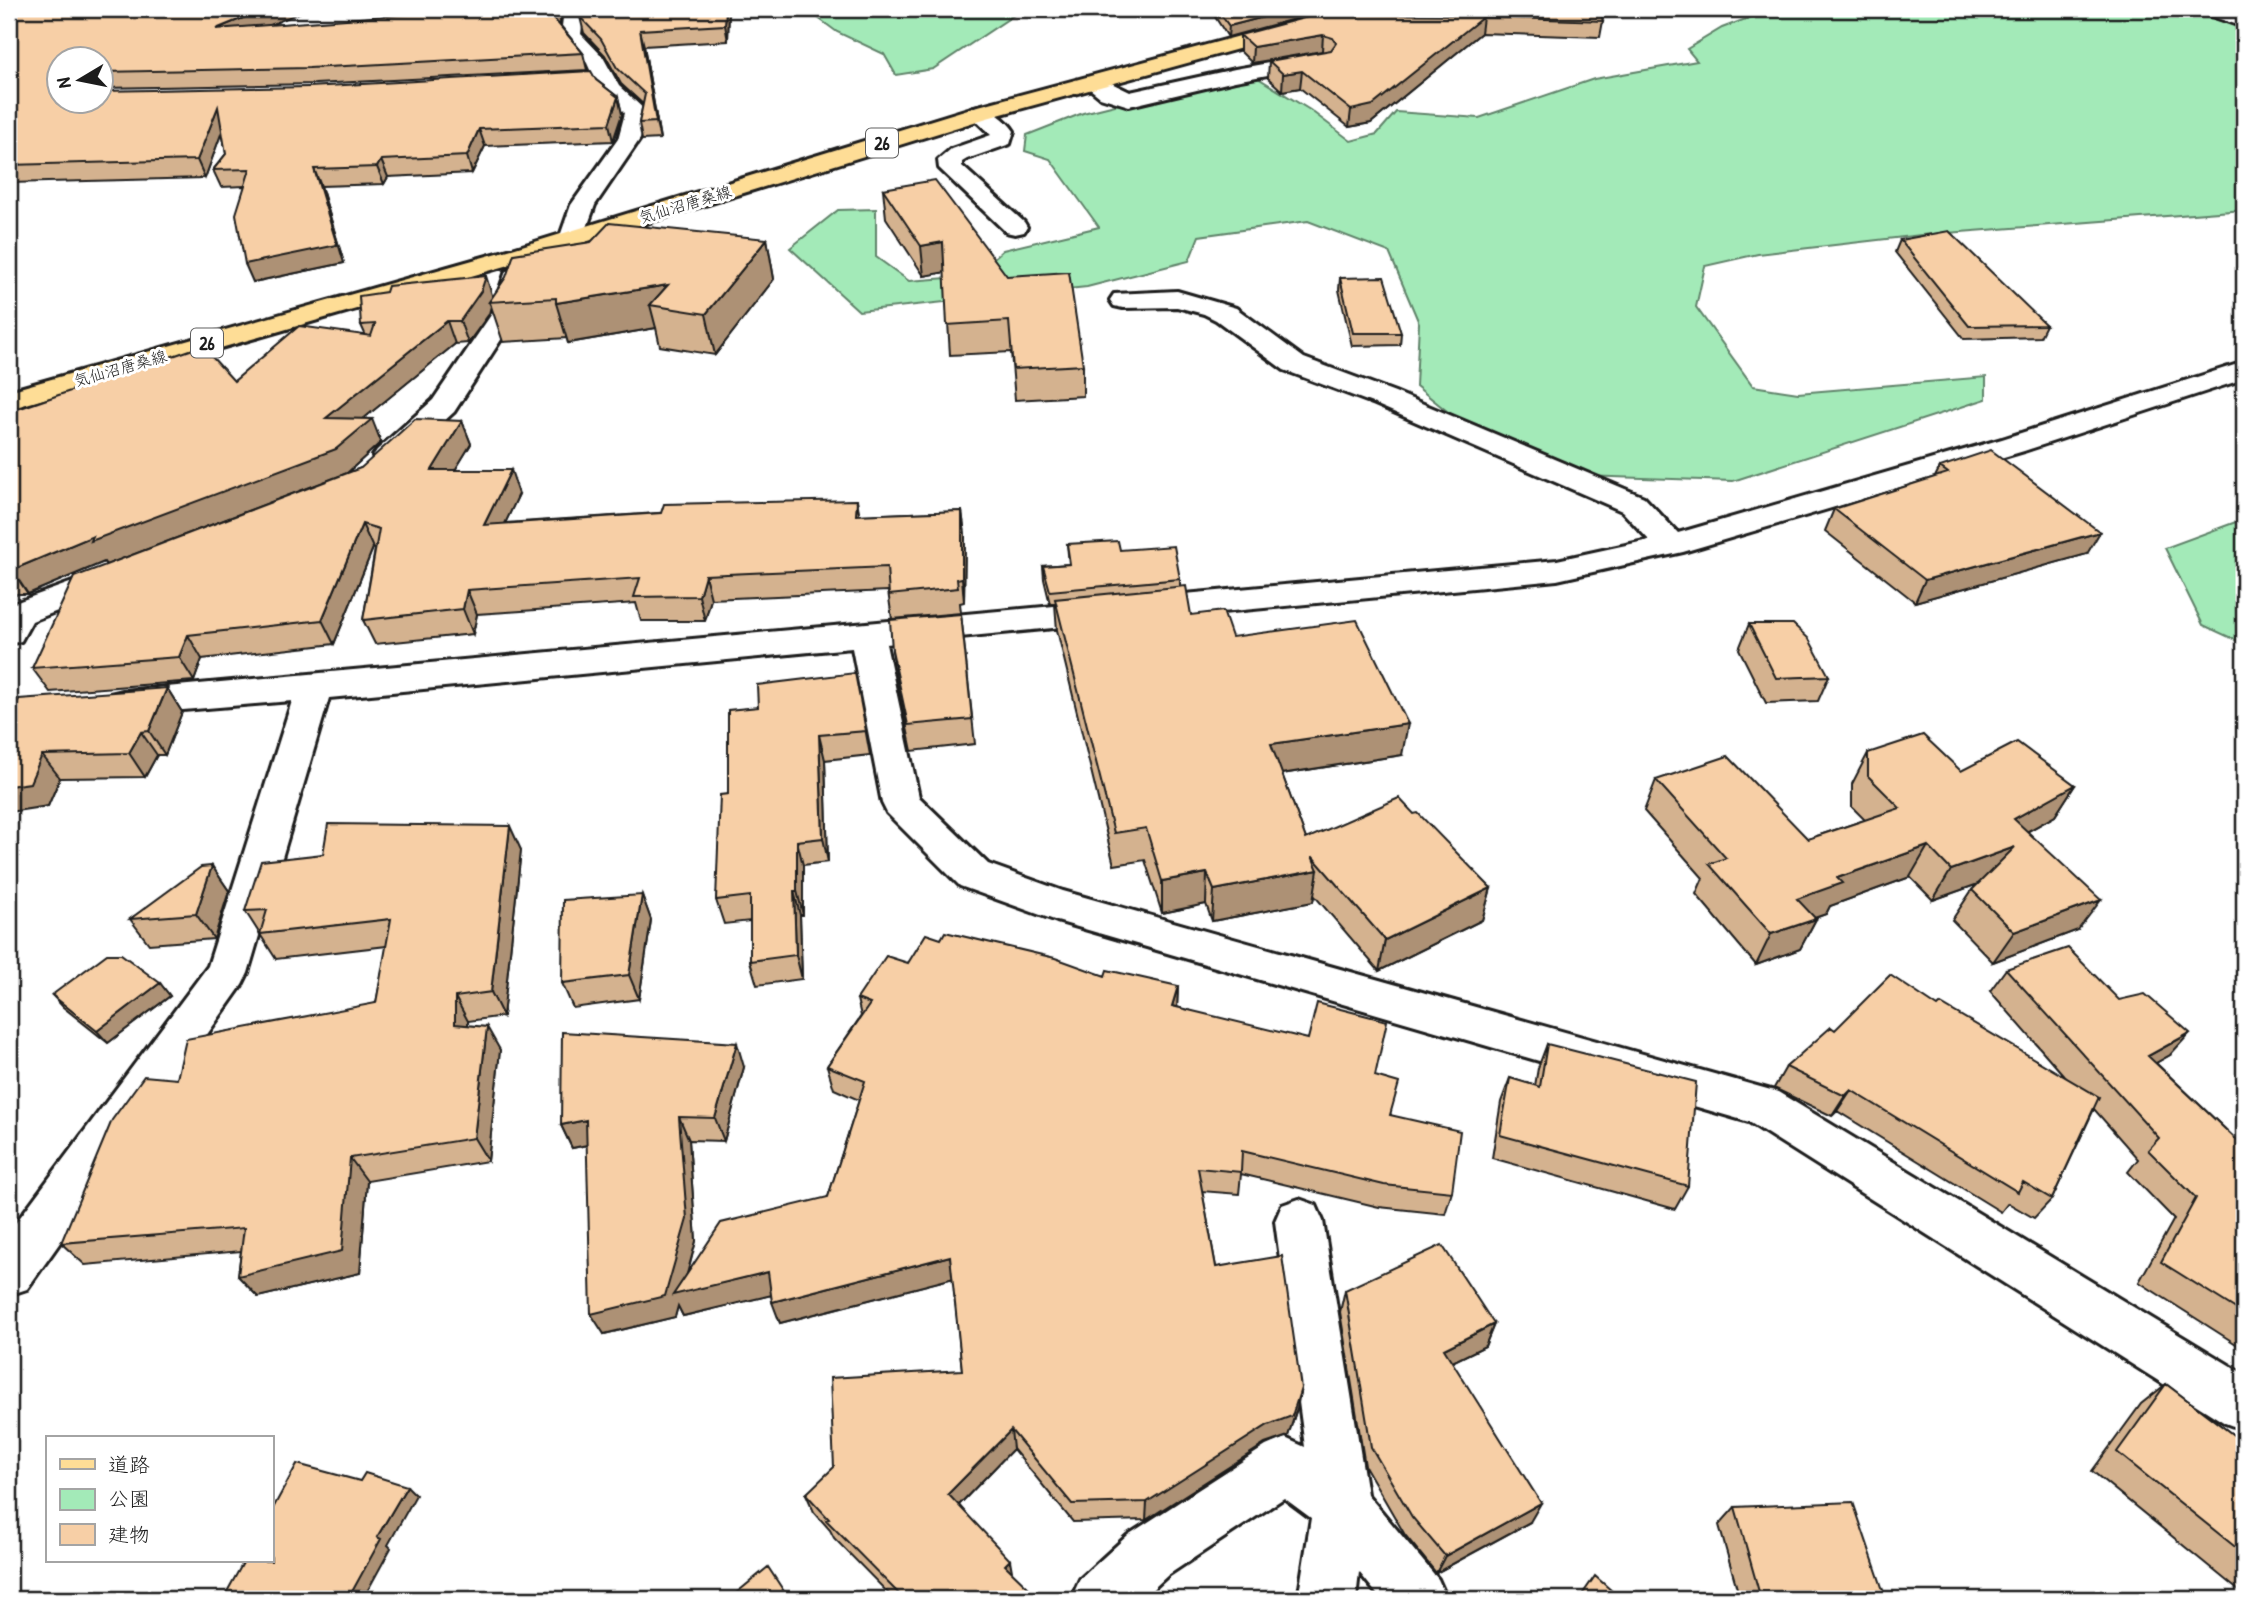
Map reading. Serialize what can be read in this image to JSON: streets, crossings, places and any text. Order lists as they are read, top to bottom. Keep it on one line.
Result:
{"streets":{"main road":["26","気仙沼唐桑線"]},"legend":["道路","公園","建物"],"north":"left"}
